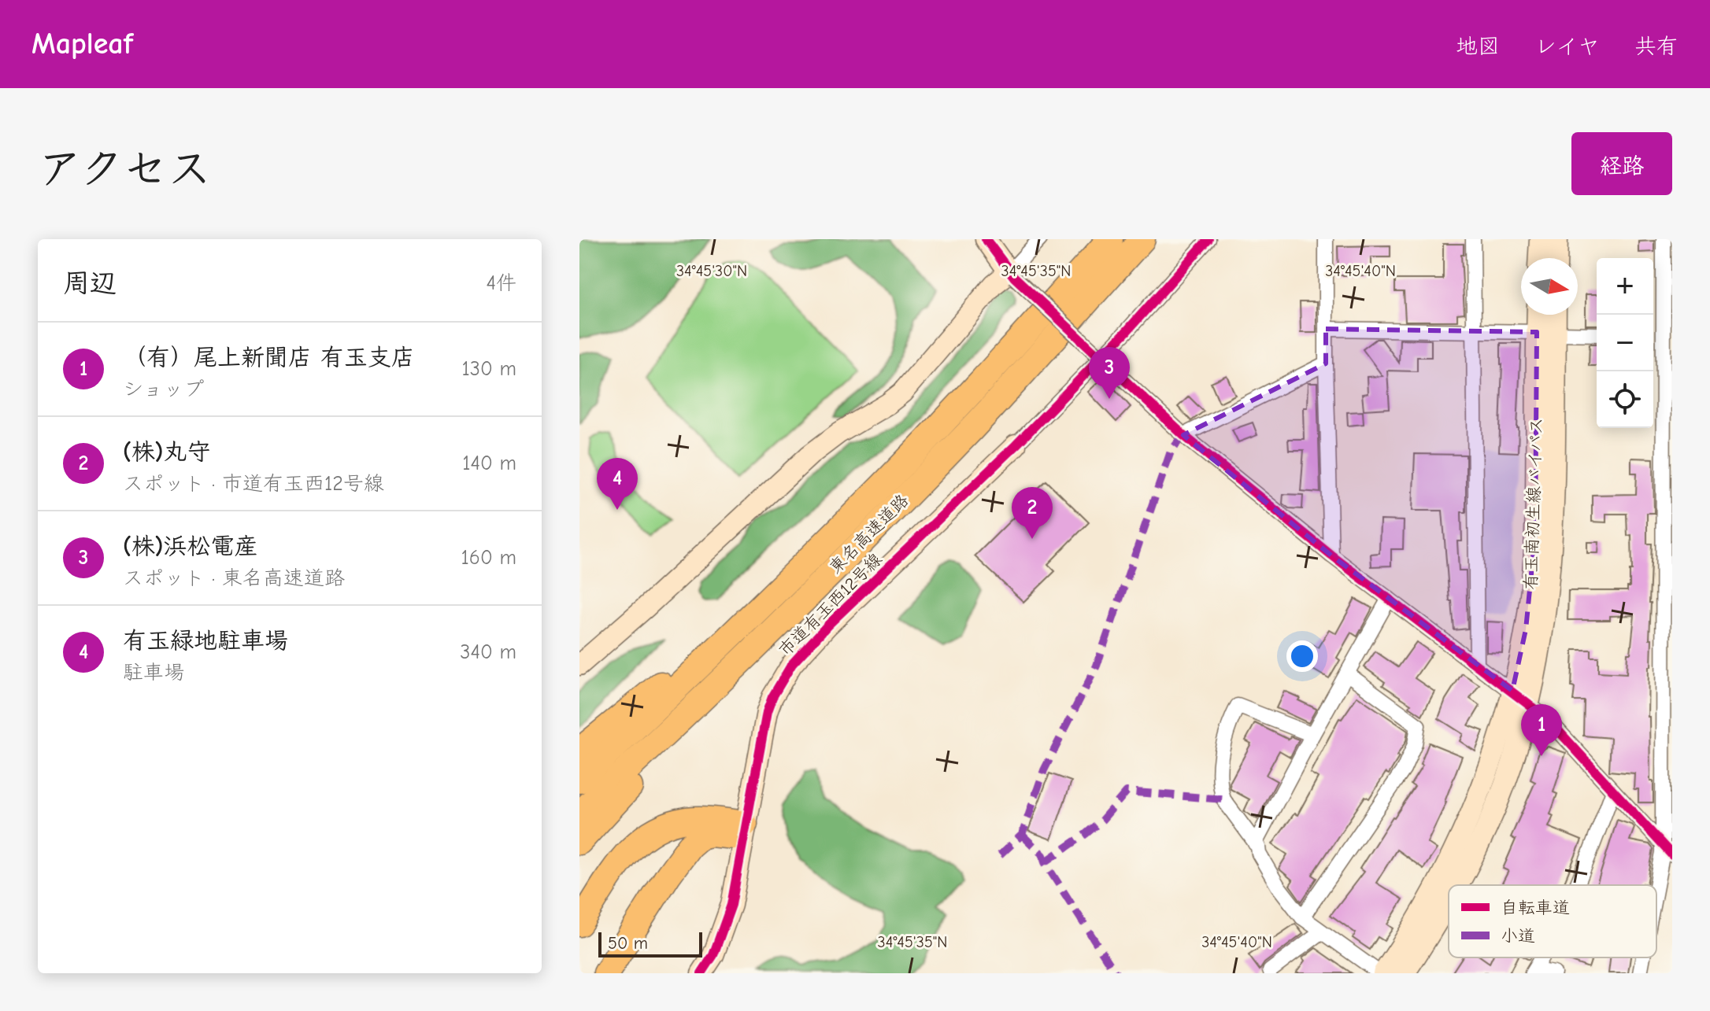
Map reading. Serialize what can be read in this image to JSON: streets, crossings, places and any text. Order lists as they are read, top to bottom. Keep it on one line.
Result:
{"streets":{"highway":["東名高速道路"],"street":["有玉南初生線バイパス","市道有玉西12号線"]},"legend":["自転車道","小道"],"scale_bar":"50 m","north":"right","page":{"header":"Mapleaf","nav":["地図","レイヤ","共有"],"title":"アクセス","buttons":"経路","heading":["周辺","4件"],"map_buttons":["+","−"],"list":[{"mark":"1","name":"（有）尾上新聞店 有玉支店","note":"ショップ","value":"130 m"},{"mark":"2","name":"(株)丸守","note":"スポット · 市道有玉西12号線","value":"140 m"},{"mark":"3","name":"(株)浜松電産","note":"スポット · 東名高速道路","value":"160 m"},{"mark":"4","name":"有玉緑地駐車場","note":"駐車場","value":"340 m"}],"pins":["3","4","2","1"],"scale":"50 m"},"coordinates":["34°45'30\"N","34°45'35\"N","34°45'40\"N"]}
